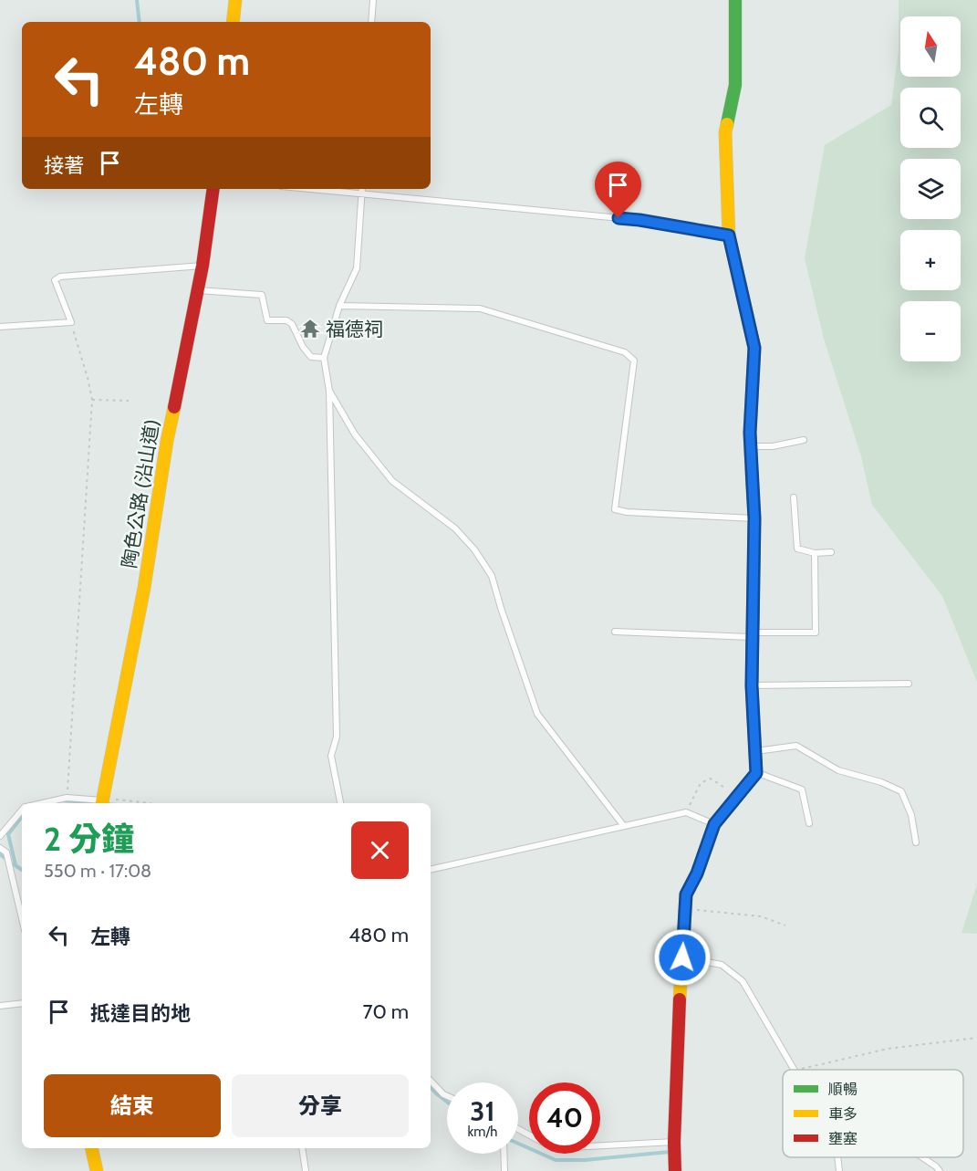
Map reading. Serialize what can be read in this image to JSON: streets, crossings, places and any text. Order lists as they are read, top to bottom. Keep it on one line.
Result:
{"streets":{"street":["陶色公路 (沿山道)"]},"places":{"temple":["福德祠"]},"legend":["順暢","車多","壅塞"],"north":"top","page":{"map_buttons":["+","−"],"turn":["480 m","左轉"],"then":"接著","heading":["2 分鐘","550 m · 17:08"],"list":[{"name":"左轉","value":"480 m"},{"name":"抵達目的地","value":"70 m"}],"buttons":["結束","分享"],"speed":"31 km/h","limit":"40"}}
